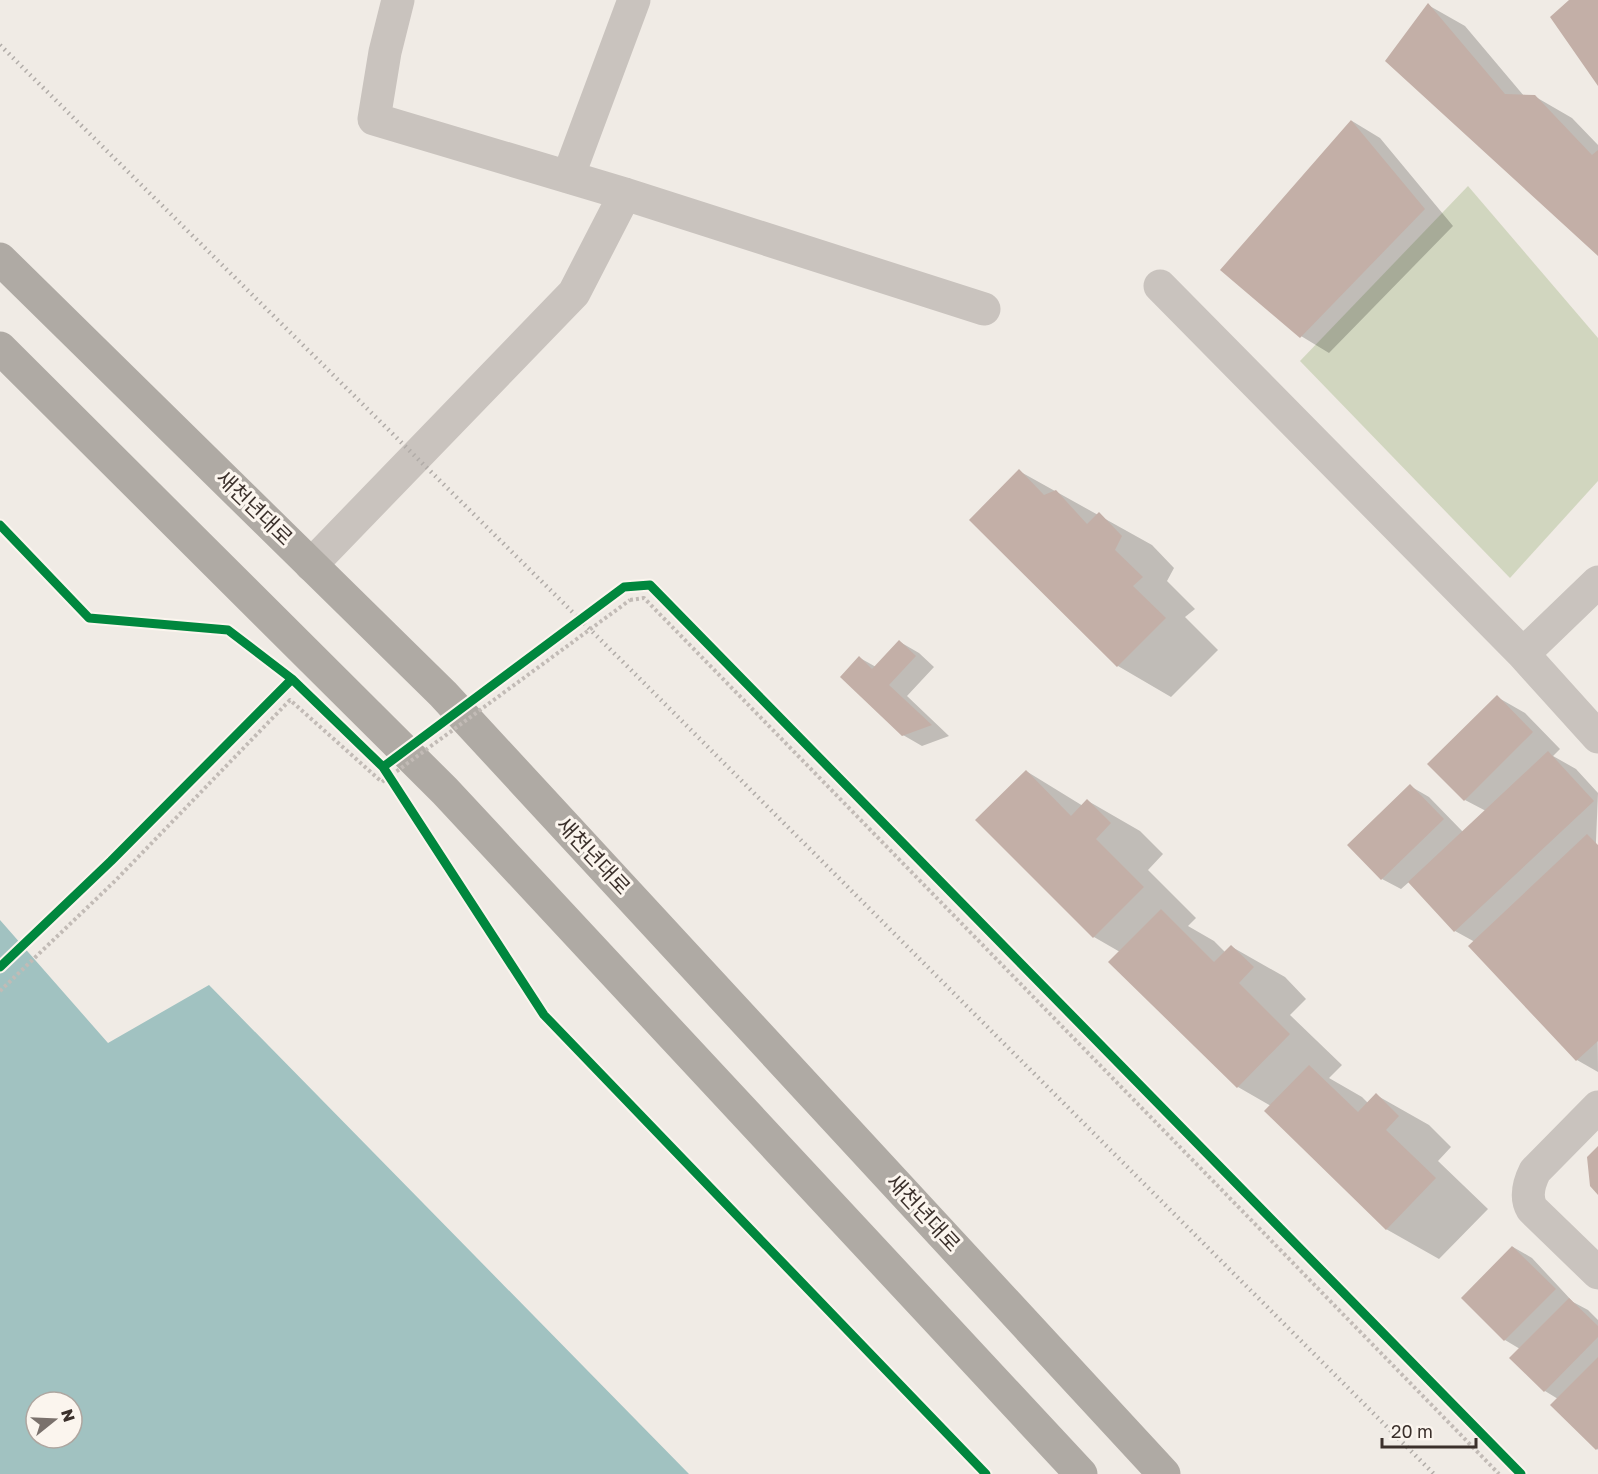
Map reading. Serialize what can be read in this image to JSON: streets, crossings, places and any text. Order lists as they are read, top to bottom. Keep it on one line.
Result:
{"streets":{"highway":["새천년대로"]},"scale_bar":"20 m","north":"right"}
